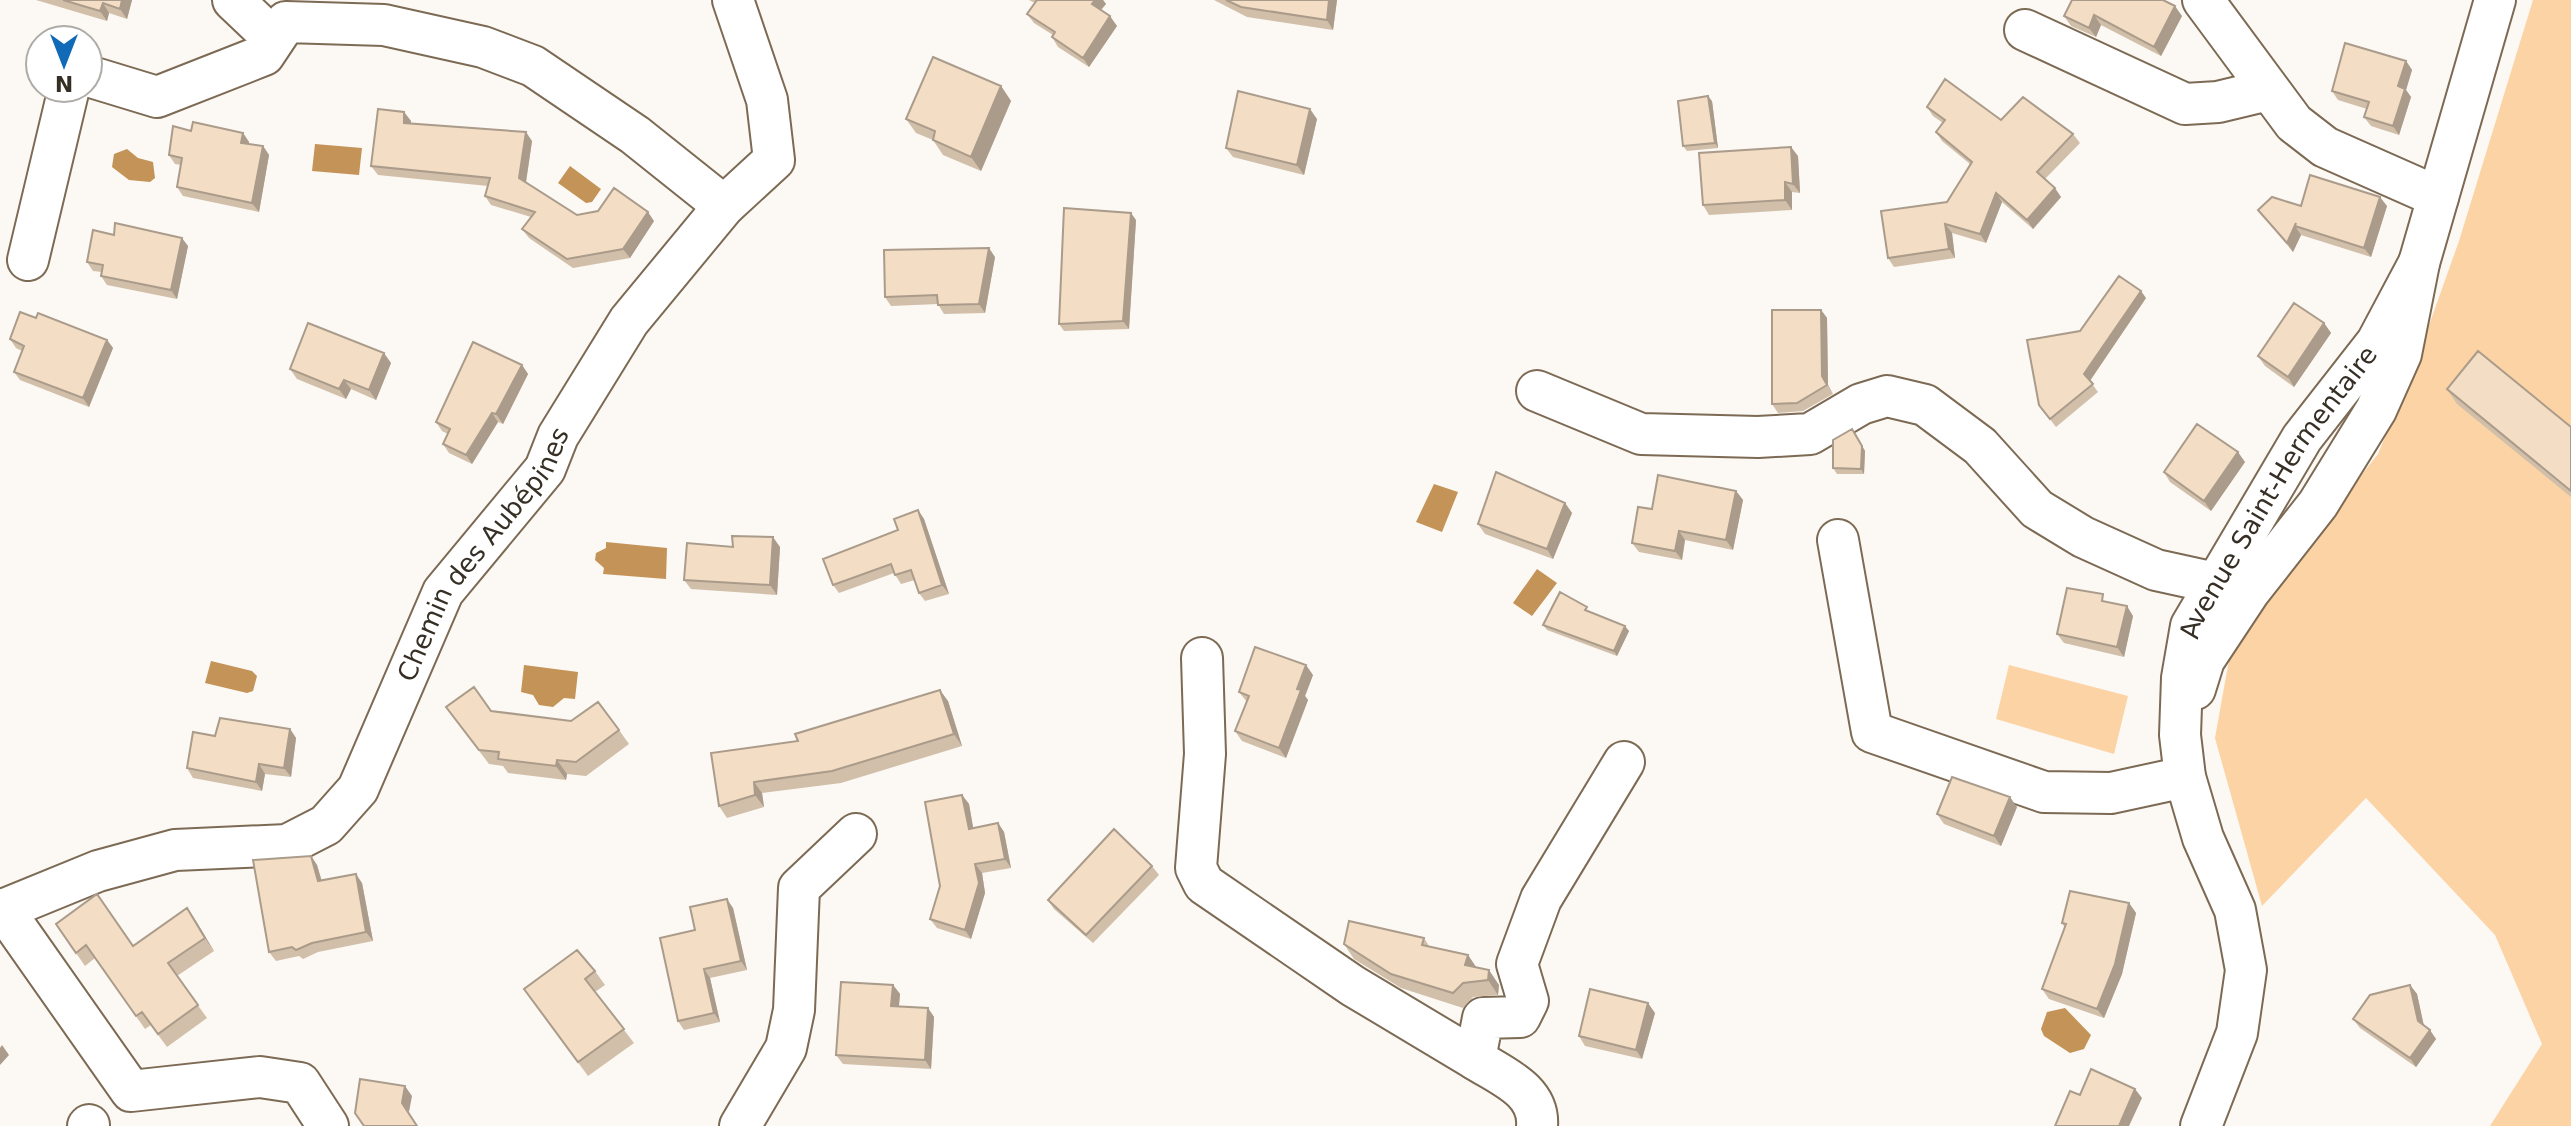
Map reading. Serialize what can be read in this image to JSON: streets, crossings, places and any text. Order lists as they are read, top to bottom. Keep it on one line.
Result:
{"streets":{"street":["Avenue Saint-Hermentaire","Chemin des Aubépines"]},"north":"bottom"}
